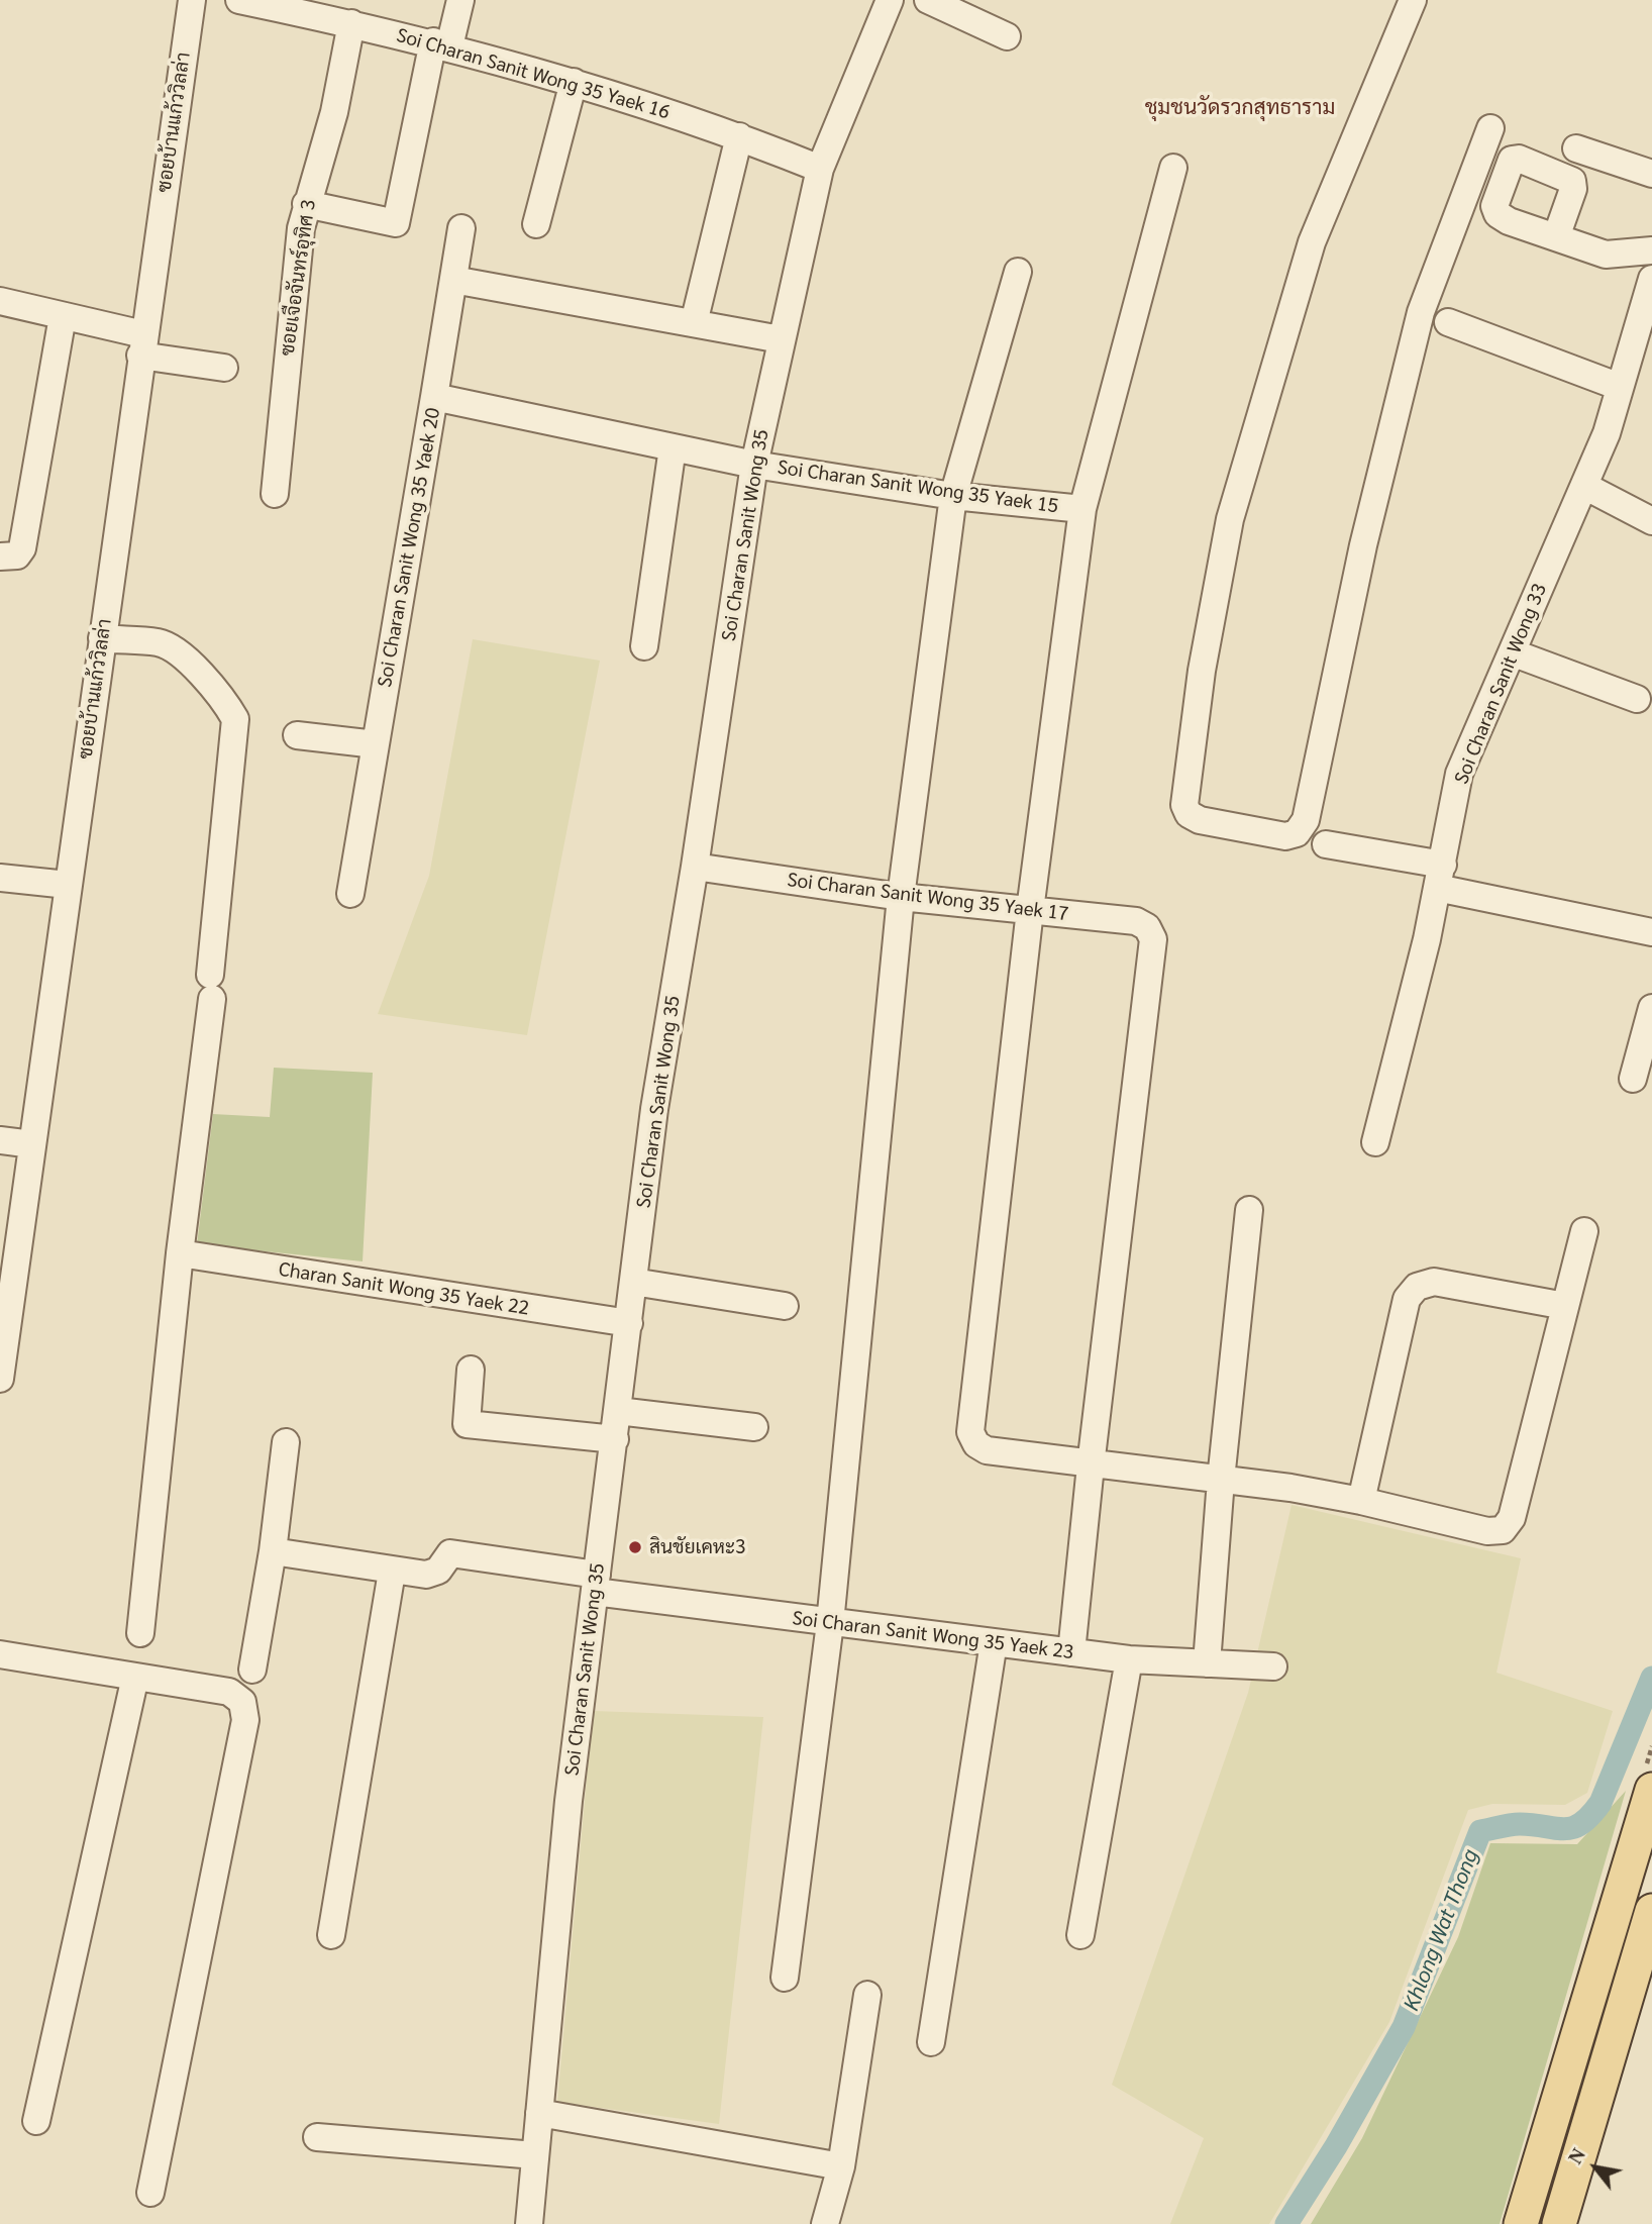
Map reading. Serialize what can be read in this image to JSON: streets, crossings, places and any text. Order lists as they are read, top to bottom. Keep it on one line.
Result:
{"streets":{"street":["Soi Charan Sanit Wong 35 Yaek 16","ซอยบ้านแก้ววิลล่า","ซอยเจือจันทร์อุทิศ 3","Soi Charan Sanit Wong 35 Yaek 15","Soi Charan Sanit Wong 35","Soi Charan Sanit Wong 35 Yaek 20","Soi Charan Sanit Wong 33","Soi Charan Sanit Wong 35 Yaek 17","Charan Sanit Wong 35 Yaek 22","Soi Charan Sanit Wong 35 Yaek 23"]},"crossings":[["Soi Charan Sanit Wong 35 Yaek 16","ซอยเจือจันทร์อุทิศ 3"],["Soi Charan Sanit Wong 35 Yaek 16","Soi Charan Sanit Wong 35"],["Soi Charan Sanit Wong 35 Yaek 15","Soi Charan Sanit Wong 35"],["Soi Charan Sanit Wong 35 Yaek 15","Soi Charan Sanit Wong 35 Yaek 20"],["Soi Charan Sanit Wong 35","Soi Charan Sanit Wong 35 Yaek 20"],["Soi Charan Sanit Wong 35","Soi Charan Sanit Wong 35 Yaek 17"],["Soi Charan Sanit Wong 35","Charan Sanit Wong 35 Yaek 22"],["Soi Charan Sanit Wong 35","Soi Charan Sanit Wong 35 Yaek 23"]],"districts":["ชุมชนวัดรวกสุทธาราม"],"water":["Khlong Wat Thong"],"places":["สินชัยเคหะ3"],"north":"top left"}
